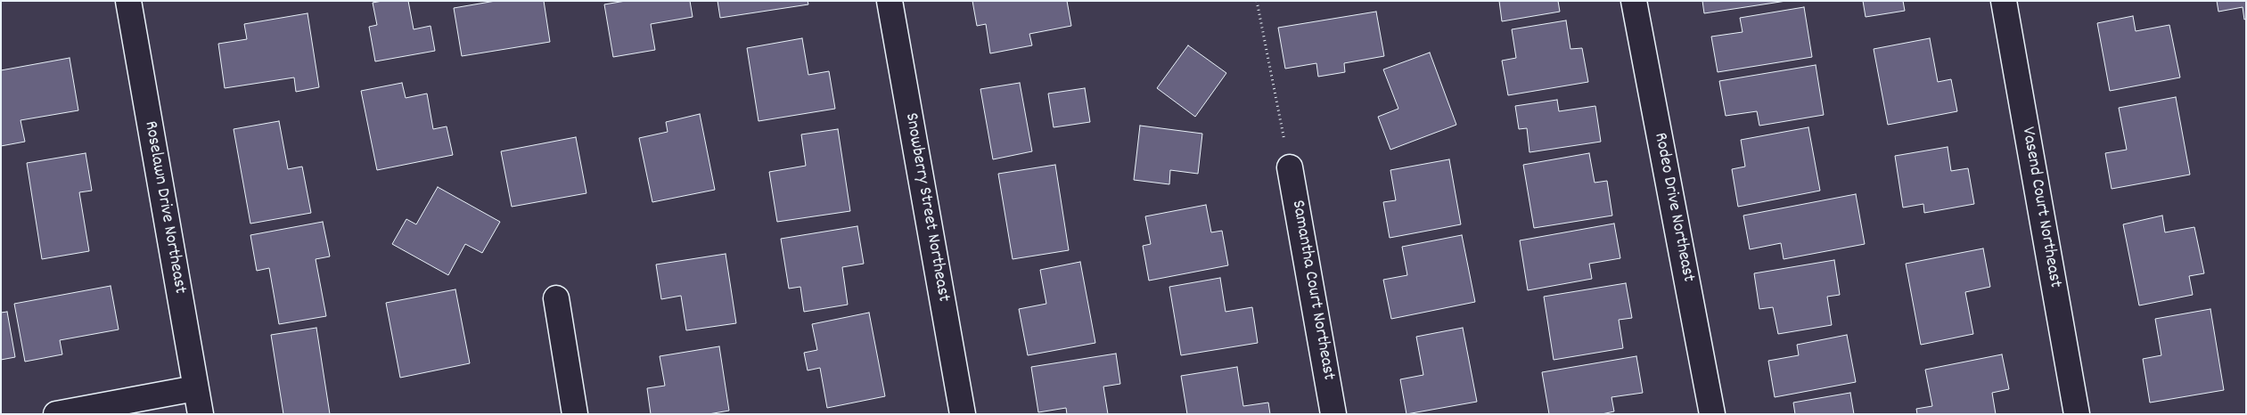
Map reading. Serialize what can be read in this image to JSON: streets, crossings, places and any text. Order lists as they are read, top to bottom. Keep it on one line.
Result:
{"streets":{"street":["Roselawn Drive Northeast","Snowberry Street Northeast","Rodeo Drive Northeast","Vasend Court Northeast","Samantha Court Northeast"]}}
